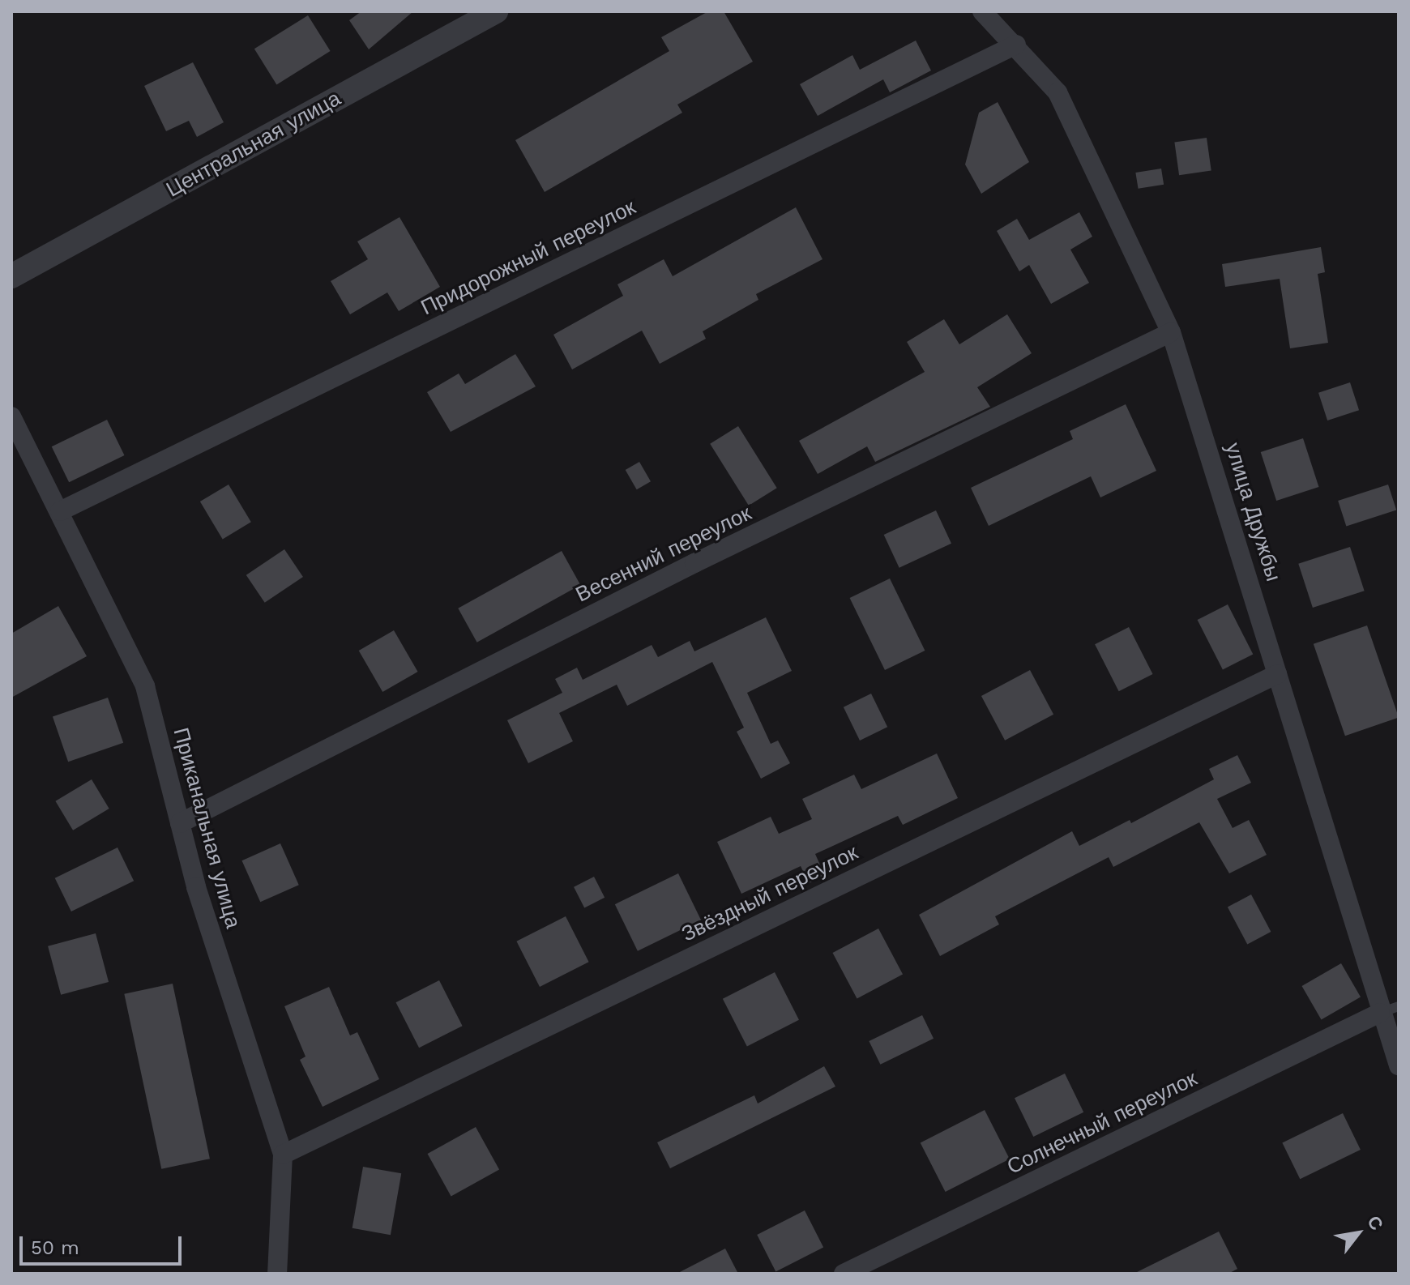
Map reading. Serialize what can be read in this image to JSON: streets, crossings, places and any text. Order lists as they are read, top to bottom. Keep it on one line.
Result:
{"streets":{"street":["Центральная улица","Придорожный переулок","улица Дружбы","Весенний переулок","Приканальная улица","Звёздный переулок","Солнечный переулок"]},"crossings":[["Придорожный переулок","улица Дружбы"],["Придорожный переулок","Приканальная улица"],["улица Дружбы","Весенний переулок"],["улица Дружбы","Звёздный переулок"],["улица Дружбы","Солнечный переулок"],["Весенний переулок","Приканальная улица"],["Приканальная улица","Звёздный переулок"]],"scale_bar":"50 m","north":"top right"}
